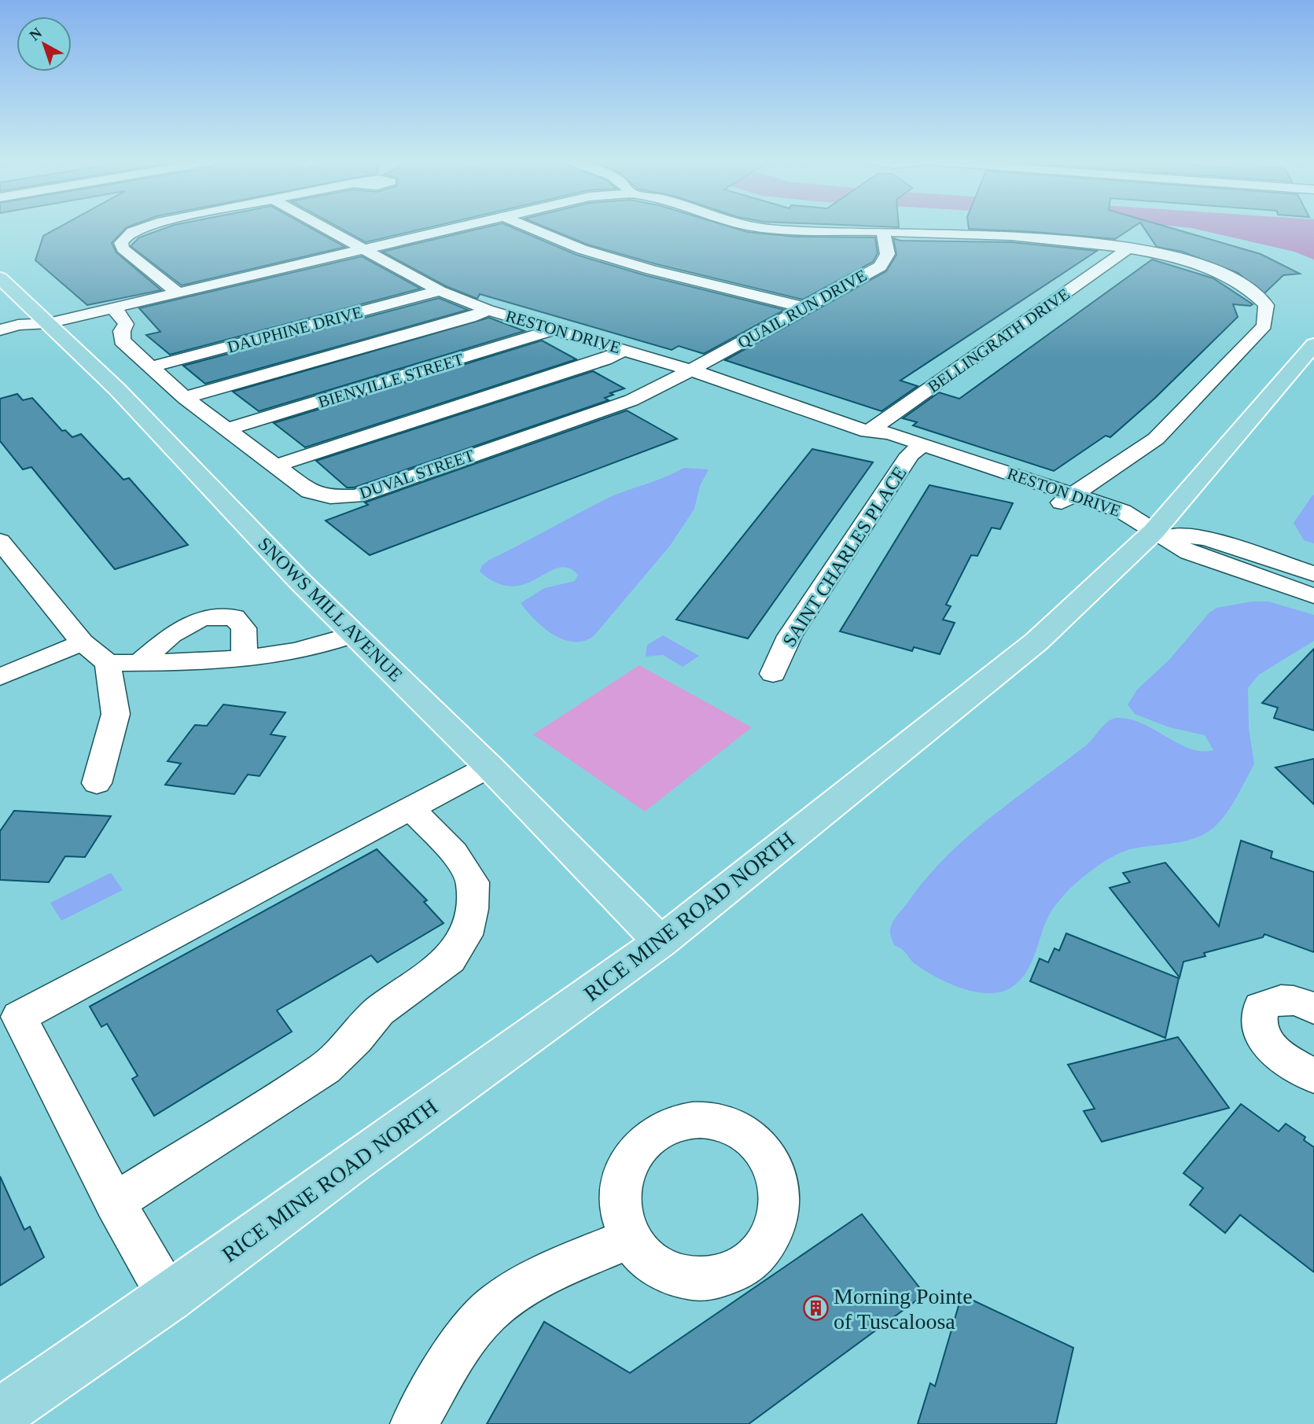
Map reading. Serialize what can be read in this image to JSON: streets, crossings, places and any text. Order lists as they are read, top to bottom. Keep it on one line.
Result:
{"streets":{"main road":["SNOWS MILL AVENUE","RICE MINE ROAD NORTH"],"street":["QUAIL RUN DRIVE","DAUPHINE DRIVE","RESTON DRIVE","BELLINGRATH DRIVE","BIENVILLE STREET","DUVAL STREET","SAINT CHARLES PLACE"]},"crossings":[["QUAIL RUN DRIVE","RESTON DRIVE"],["QUAIL RUN DRIVE","DUVAL STREET"],["DAUPHINE DRIVE","RESTON DRIVE"],["DAUPHINE DRIVE","DUVAL STREET"],["RESTON DRIVE","BELLINGRATH DRIVE"],["RESTON DRIVE","BIENVILLE STREET"],["RESTON DRIVE","DUVAL STREET"],["RESTON DRIVE","SAINT CHARLES PLACE"],["RESTON DRIVE","RICE MINE ROAD NORTH"],["BIENVILLE STREET","DUVAL STREET"],["SNOWS MILL AVENUE","RICE MINE ROAD NORTH"]],"places":{"building":["Morning Pointe of Tuscaloosa"]},"north":"top left"}
